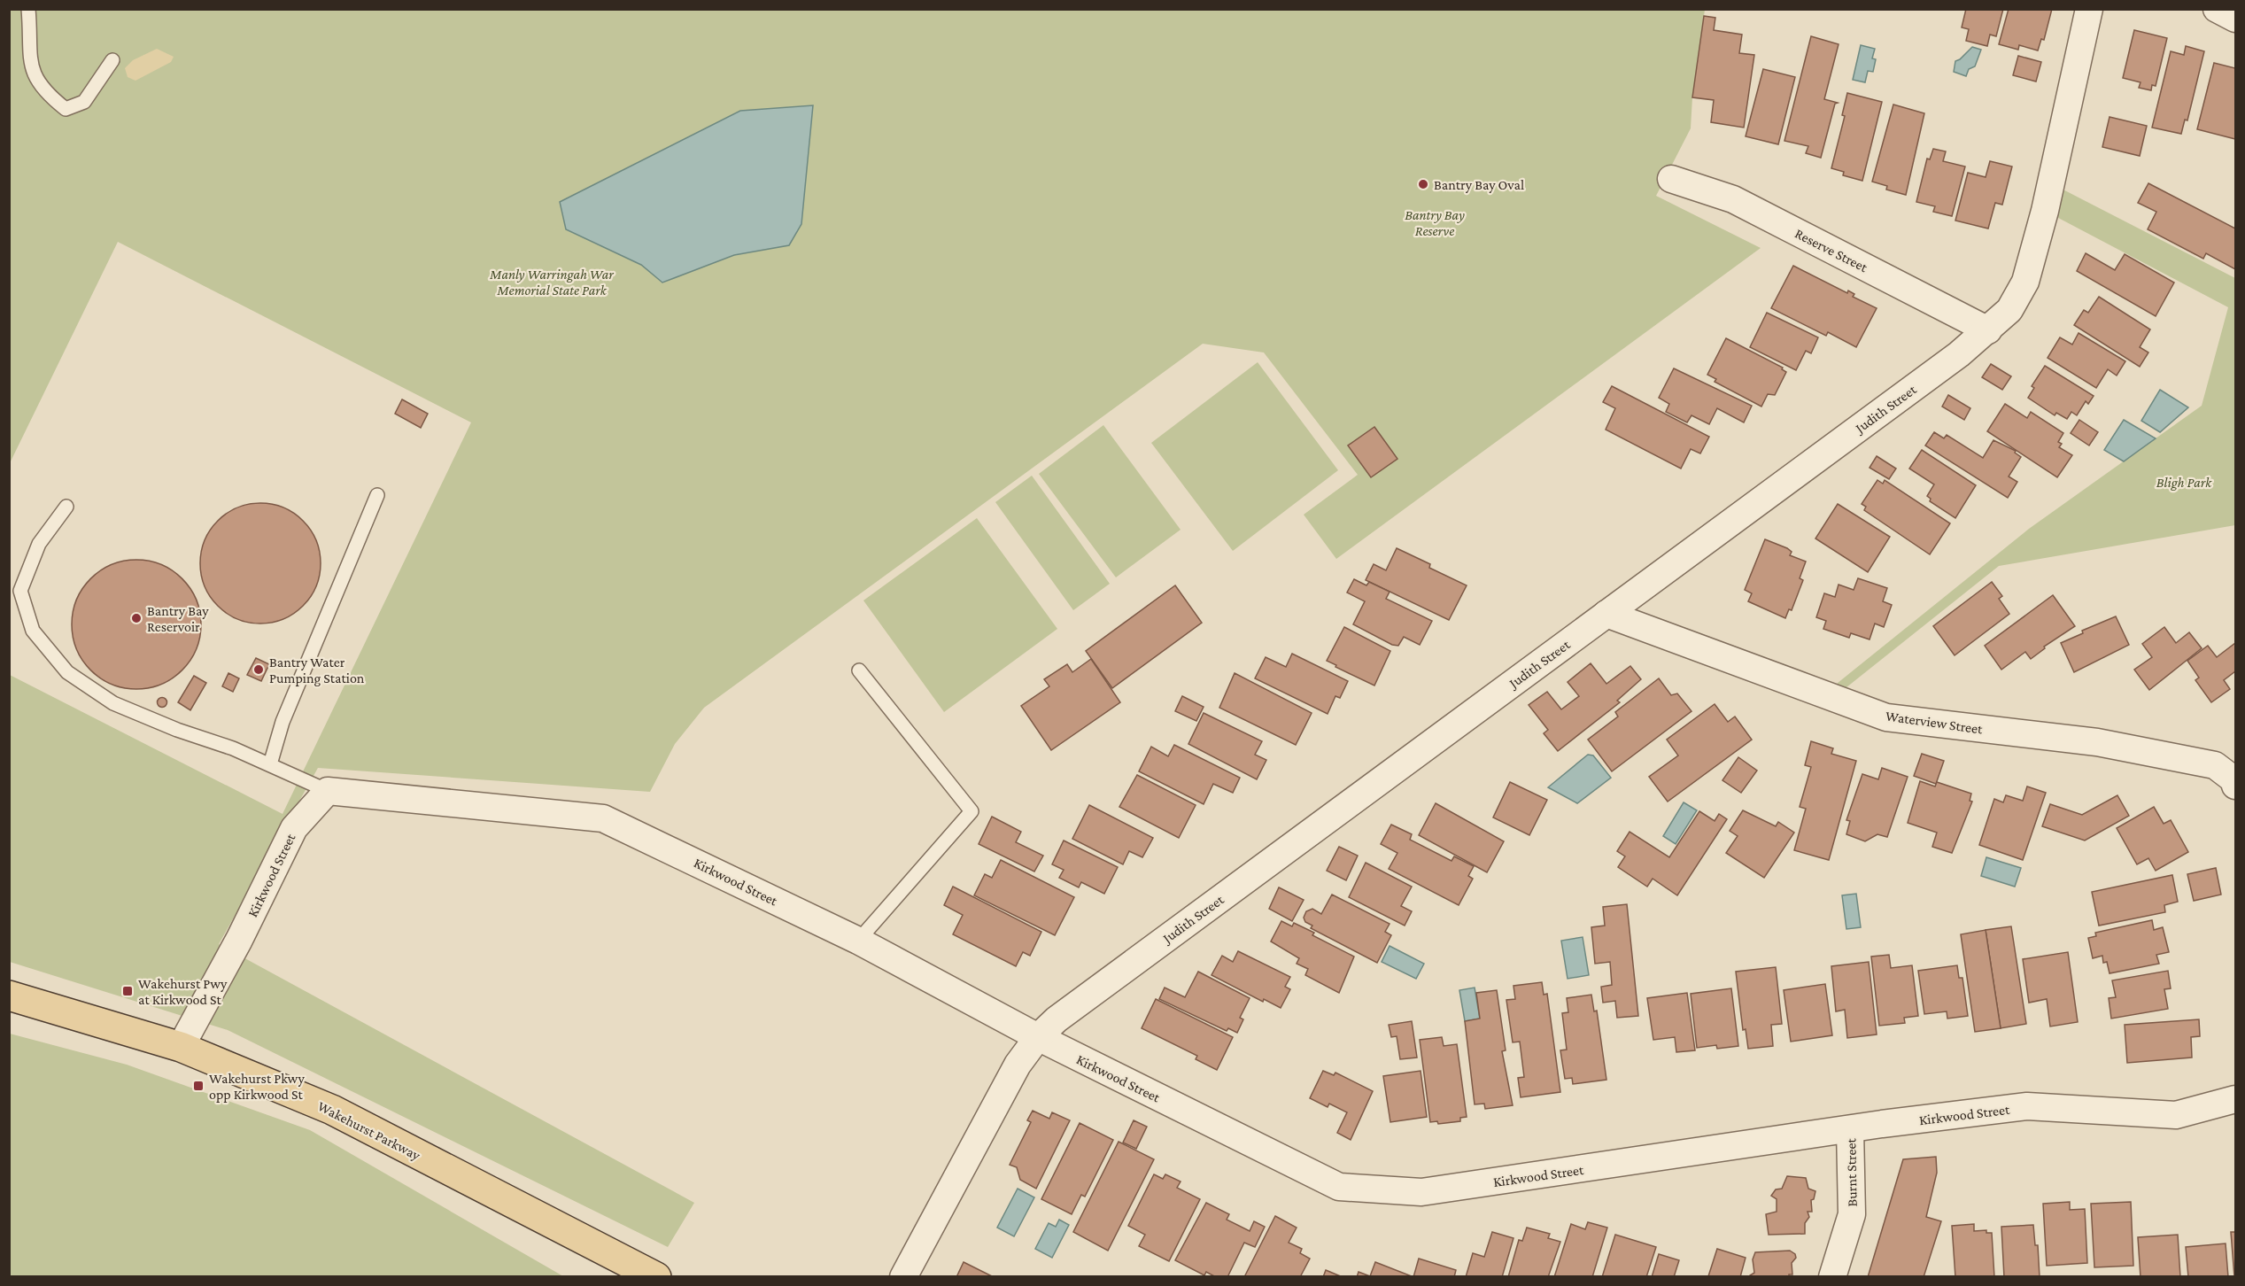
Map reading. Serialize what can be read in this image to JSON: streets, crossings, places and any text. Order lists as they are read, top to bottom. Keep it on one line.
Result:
{"streets":{"main road":["Wakehurst Parkway"],"street":["Reserve Street","Judith Street","Waterview Street","Kirkwood Street","Burnt Street"]},"crossings":[["Reserve Street","Judith Street"],["Judith Street","Waterview Street"],["Judith Street","Kirkwood Street"],["Kirkwood Street","Wakehurst Parkway"],["Kirkwood Street","Burnt Street"]],"parks":["Bantry Bay Reserve","Manly Warringah War Memorial State Park","Bligh Park"],"places":{"other":["Bantry Bay Oval","Bantry Bay Reservoir","Bantry Water Pumping Station"],"transit":["Wakehurst Pwy at Kirkwood St","Wakehurst Pkwy opp Kirkwood St"]}}
